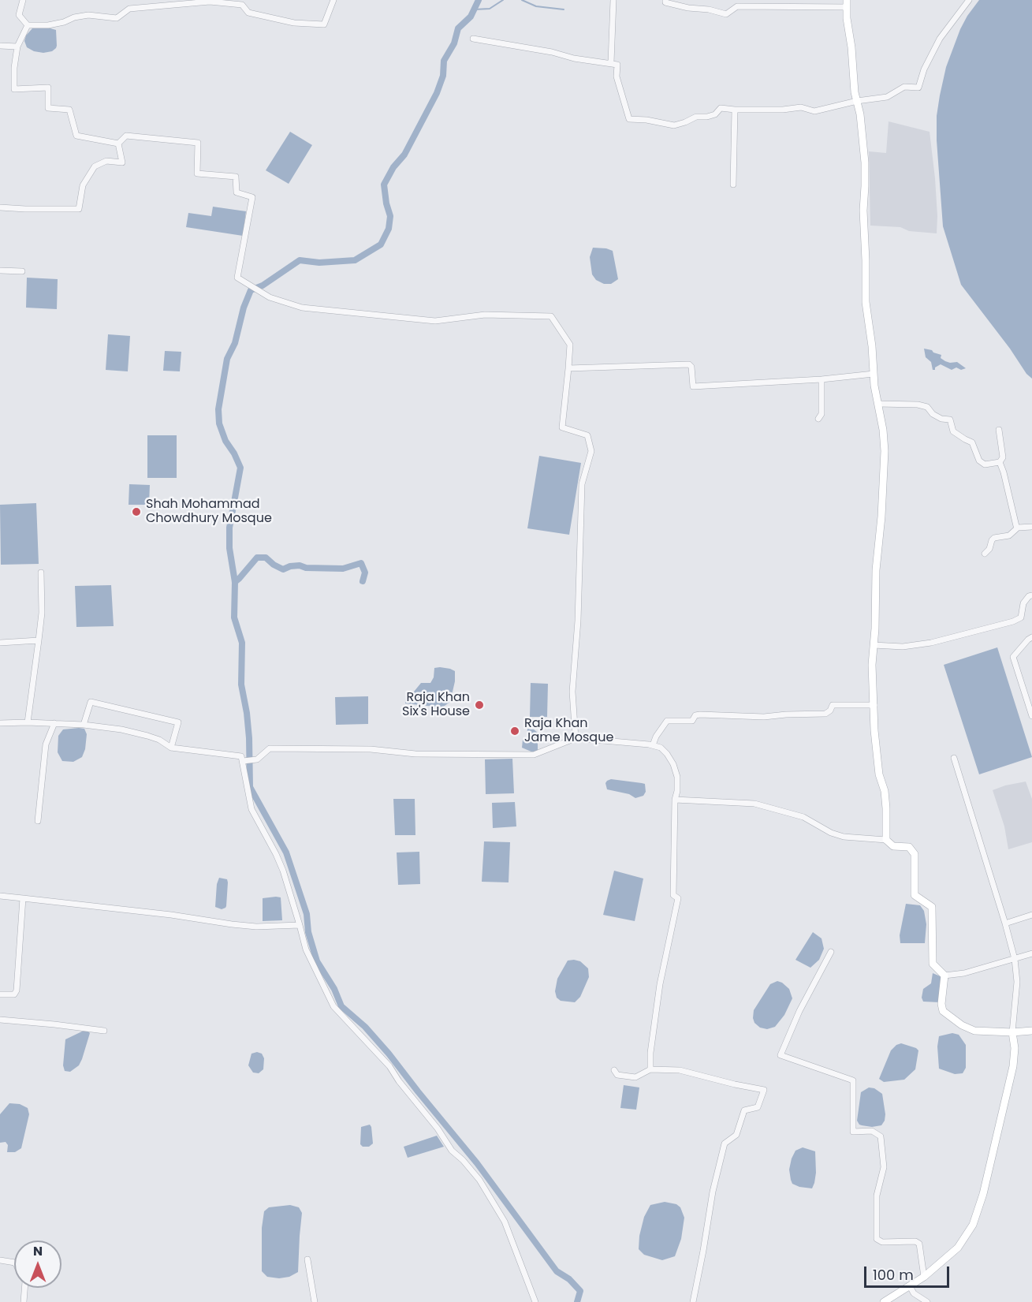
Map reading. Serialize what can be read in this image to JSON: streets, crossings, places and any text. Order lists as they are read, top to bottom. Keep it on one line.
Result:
{"places":["Shah Mohammad Chowdhury Mosque","Raja Khan Six's House","Raja Khan Jame Mosque"],"scale_bar":"100 m","north":"top"}
